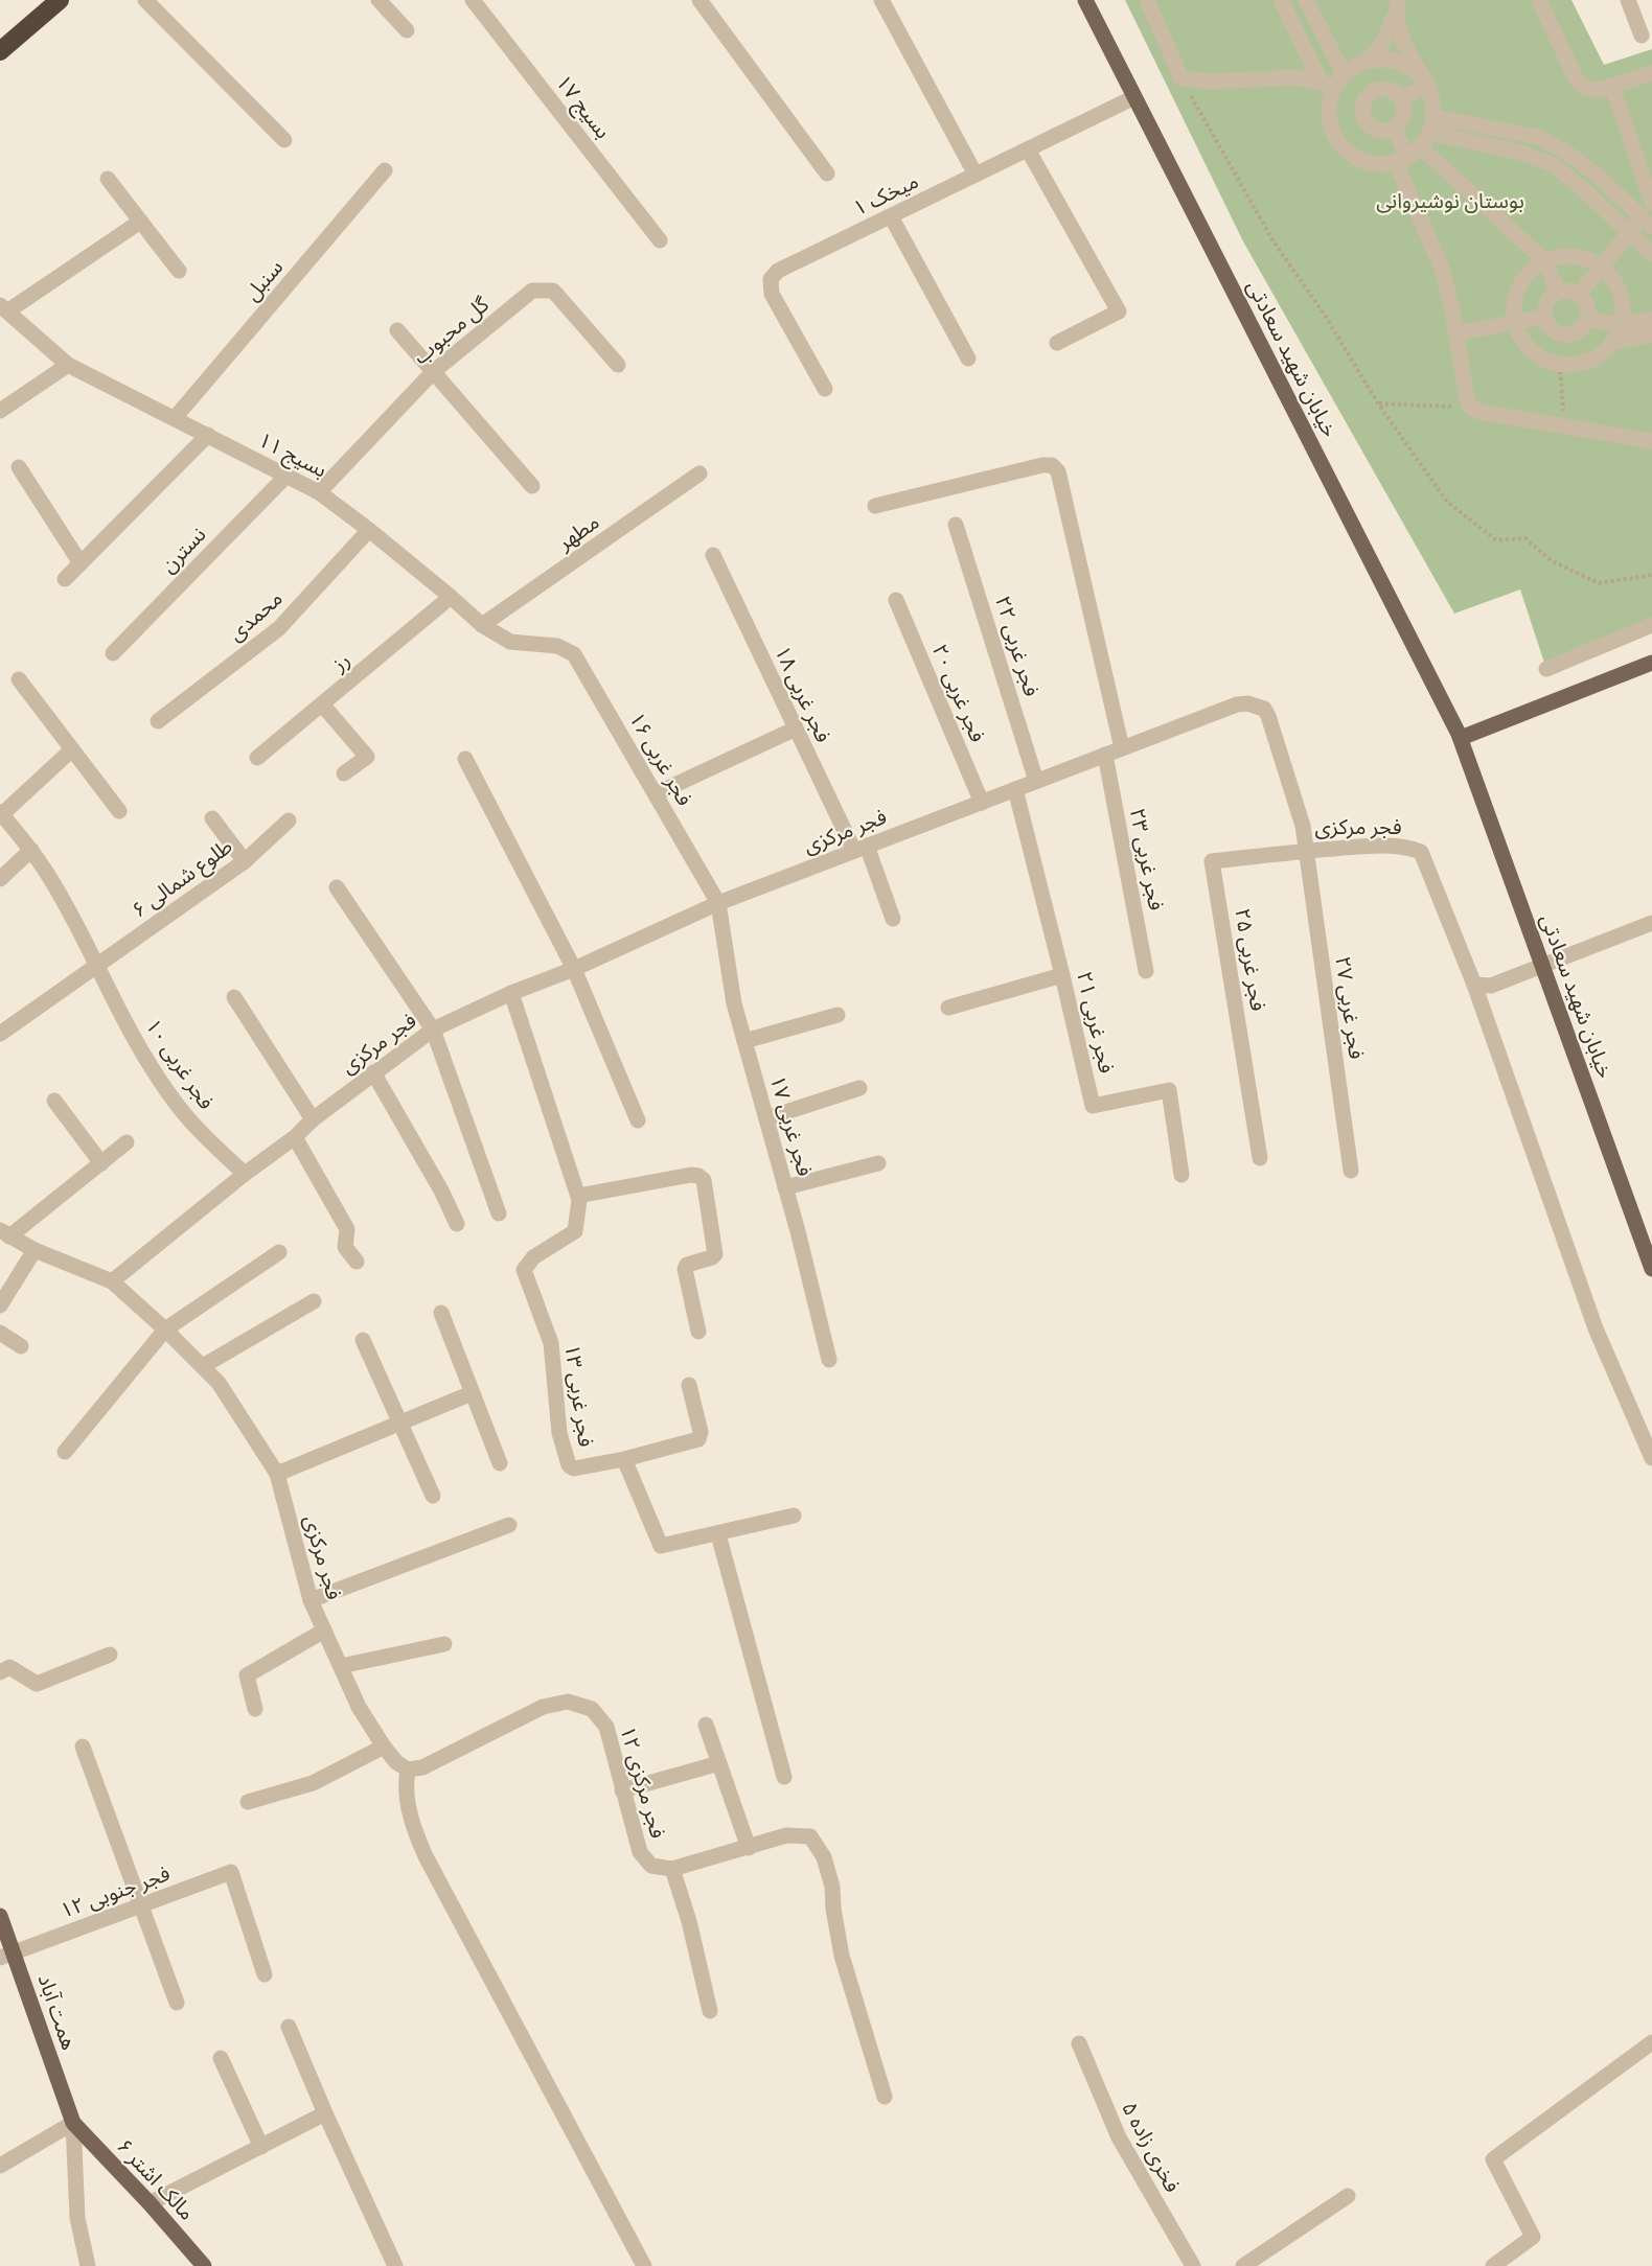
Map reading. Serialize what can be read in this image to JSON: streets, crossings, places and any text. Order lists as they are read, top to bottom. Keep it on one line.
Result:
{"streets":{"main road":["خیابان شهید سعادتی","همت آباد","مالک اشتر ۶"],"street":["بسیج ۱۷","میخک ۱","سنبل","گل محبوب","بسیج ۱۱","مطهر","نسترن","محمدی","فجر غربی ۲۲","رز","فجر غربی ۲۰","فجر غربی ۱۸","فجر غربی ۱۶","فجر مرکزی","فجر غربی ۲۳","طلوع شمالی ۶","فجر غربی ۲۵","فجر غربی ۲۷","فجر غربی ۲۱","فجر غربی ۱۰","فجر غربی ۱۷","فجر غربی ۱۳","فجر مرکزی ۱۲","فجر جنوبی ۱۲","فخری زاده ۵"]},"crossings":[["میخک ۱","خیابان شهید سعادتی"],["سنبل","بسیج ۱۱"],["گل محبوب","بسیج ۱۱"],["بسیج ۱۱","مطهر"],["بسیج ۱۱","نسترن"],["بسیج ۱۱","محمدی"],["بسیج ۱۱","رز"],["بسیج ۱۱","فجر غربی ۱۶"],["فجر غربی ۲۲","فجر مرکزی"],["فجر غربی ۲۰","فجر مرکزی"],["فجر غربی ۱۸","فجر مرکزی"],["فجر غربی ۱۶","فجر مرکزی"],["فجر غربی ۱۶","فجر غربی ۱۷"],["فجر مرکزی","فجر غربی ۲۳"],["فجر مرکزی","فجر غربی ۲۵"],["فجر مرکزی","فجر غربی ۲۷"],["فجر مرکزی","فجر غربی ۲۱"],["فجر مرکزی","فجر غربی ۱۰"],["فجر مرکزی","فجر غربی ۱۷"],["فجر مرکزی","فجر غربی ۱۳"],["فجر مرکزی","فجر مرکزی ۱۲"],["طلوع شمالی ۶","فجر غربی ۱۰"],["فجر غربی ۲۵","فجر غربی ۲۷"],["فجر جنوبی ۱۲","همت آباد"],["همت آباد","مالک اشتر ۶"]],"parks":["بوستان نوشیروانی"]}
